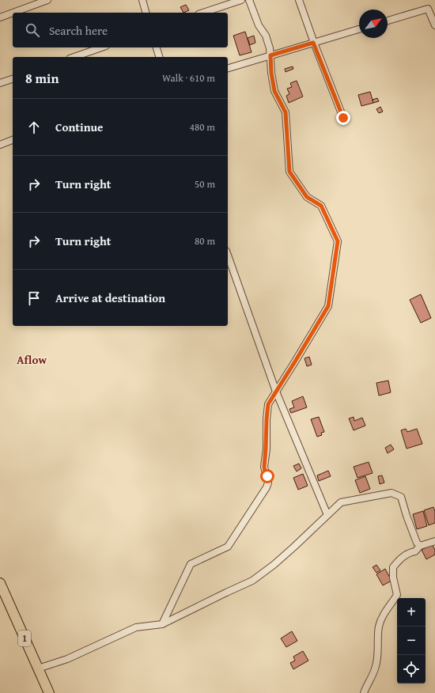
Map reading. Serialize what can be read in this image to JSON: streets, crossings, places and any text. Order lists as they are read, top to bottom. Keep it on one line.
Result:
{"streets":{"highway":["1"]},"districts":["Aflow"],"north":"top right","page":{"search":"Search here","heading":["8 min","Walk · 610 m"],"list":[["Continue","480 m"],["Turn right","50 m"],["Turn right","80 m"],"Arrive at destination"],"map_buttons":["+","−"]}}
